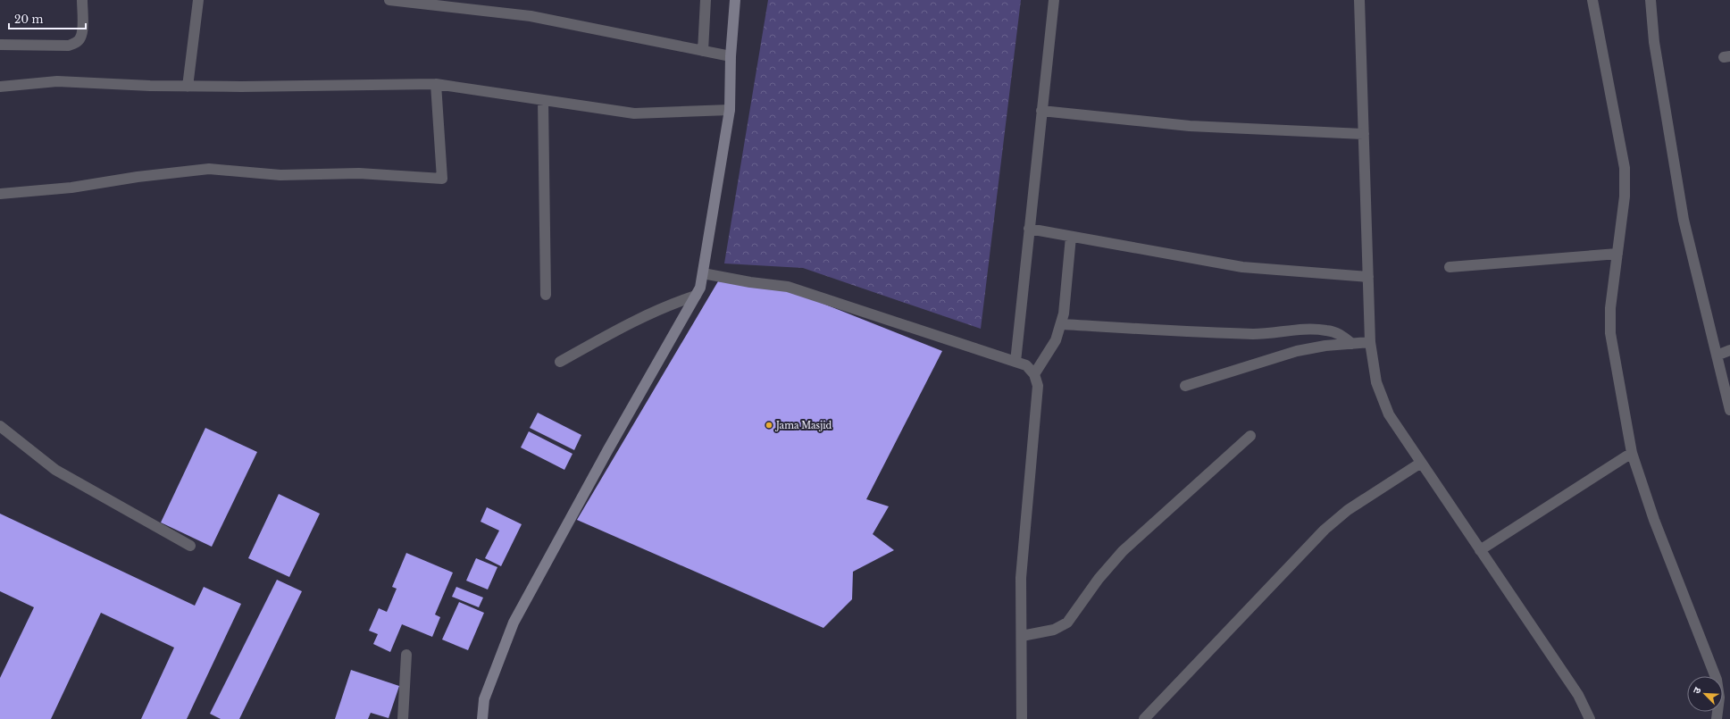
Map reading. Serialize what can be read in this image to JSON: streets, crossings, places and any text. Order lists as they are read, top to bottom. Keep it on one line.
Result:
{"places":["Jama Masjid"],"scale_bar":"20 m","north":"top left"}
